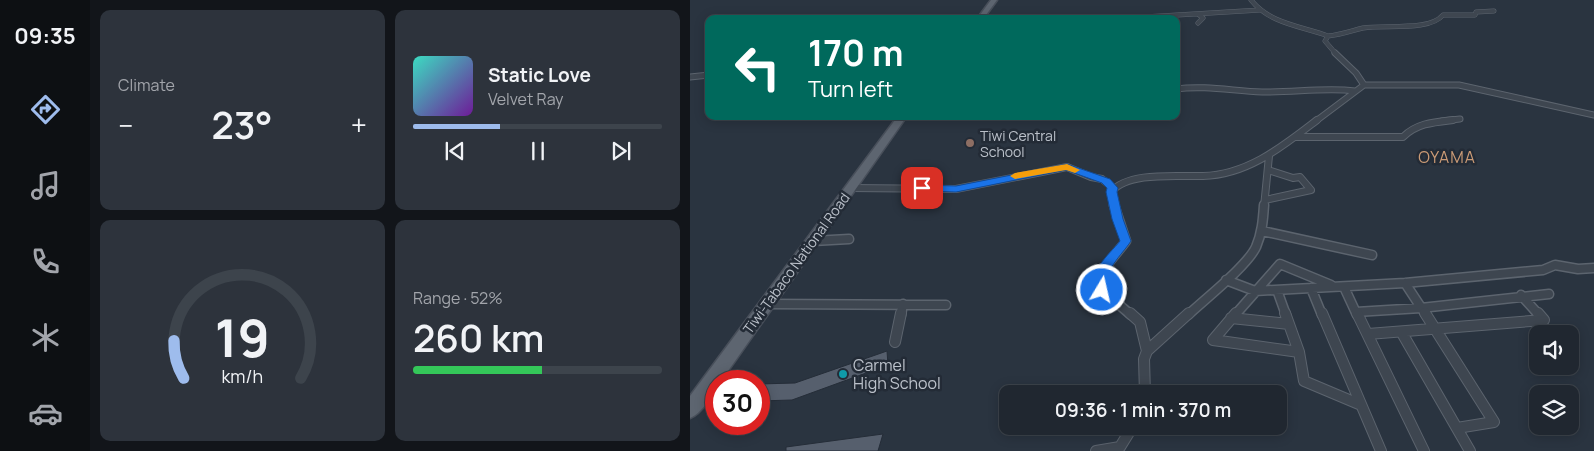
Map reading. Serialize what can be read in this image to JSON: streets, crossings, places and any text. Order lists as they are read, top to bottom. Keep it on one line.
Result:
{"streets":{"main road":["Tiwi-Tabaco National Road"]},"districts":["OYAMA"],"places":["Tiwi Central School","Carmel High School"],"page":{"tabs":"09:35","tile":["Climate",["Range · 52%","260 km"]],"turn":["170 m","Turn left"],"song":["Static Love","Velvet Ray"],"heat":["−","23°","+"],"limit":"30","trip":"09:36 · 1 min · 370 m","gauge":["19","km/h"]}}
